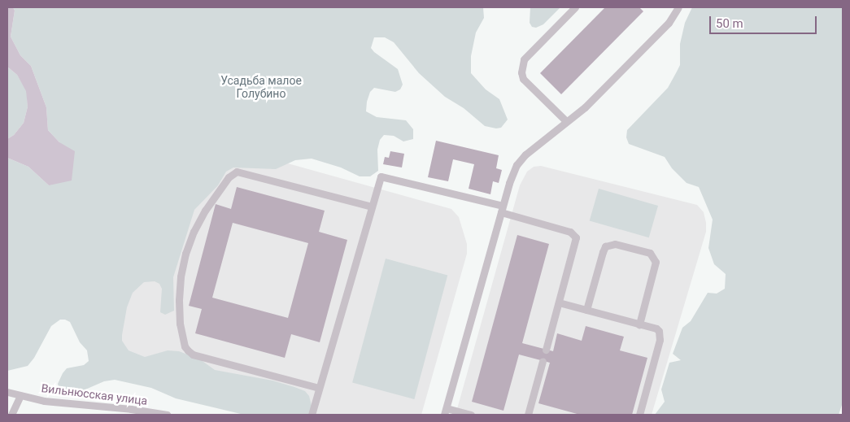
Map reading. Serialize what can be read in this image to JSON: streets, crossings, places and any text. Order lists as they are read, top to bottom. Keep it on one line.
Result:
{"streets":{"lane":["Вильнюсская улица"]},"parks":["Усадьба малое Голубино"],"scale_bar":"50 m"}
